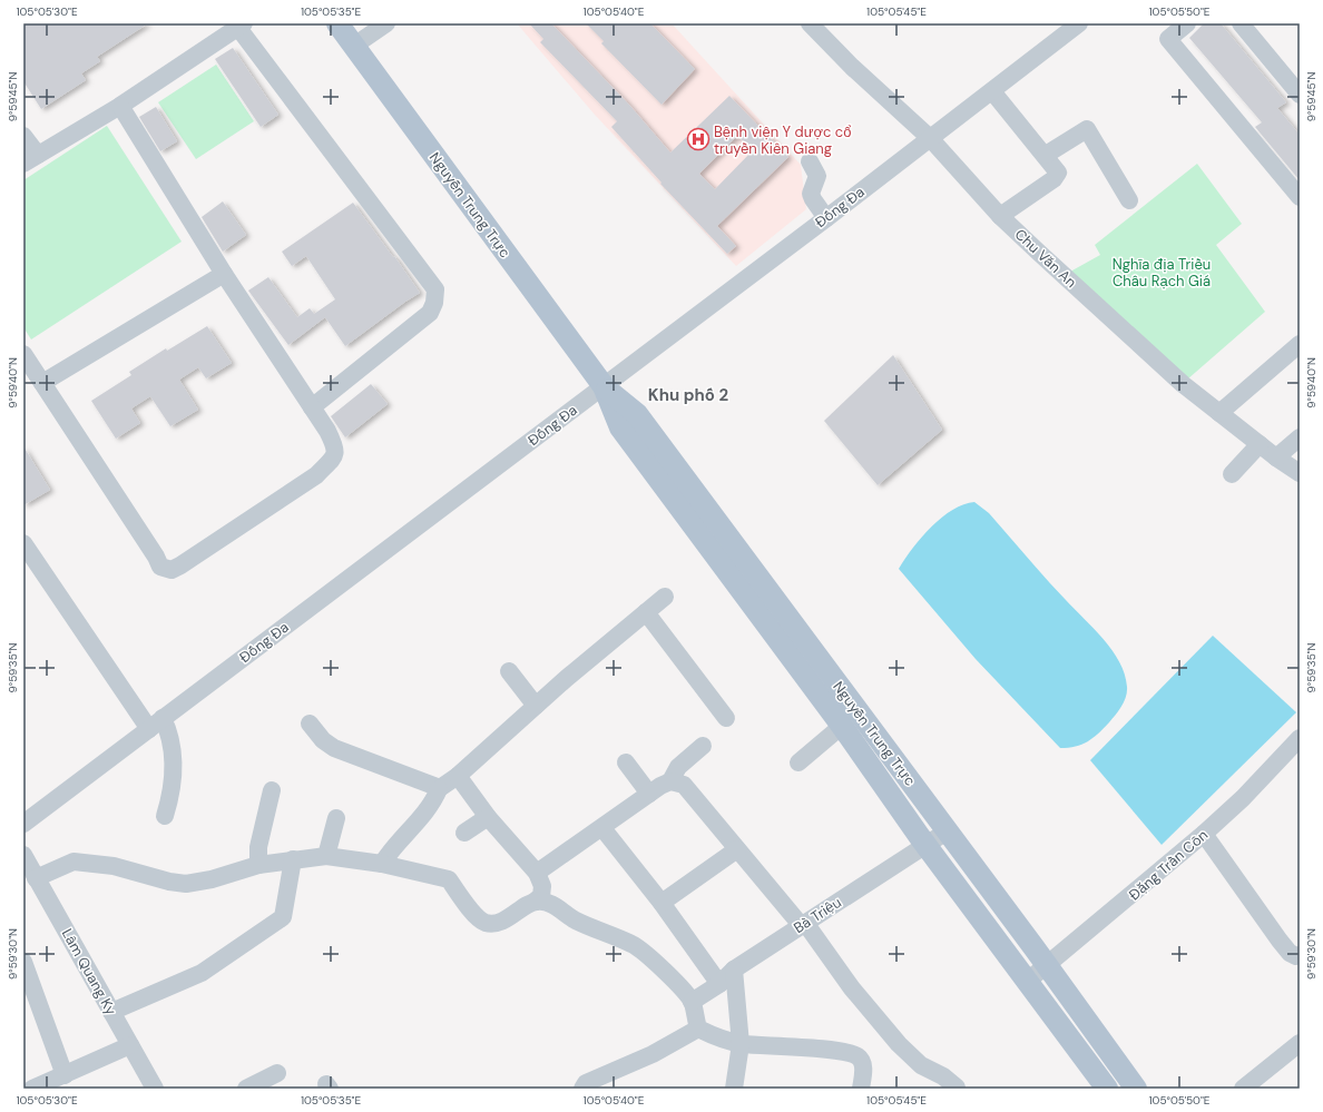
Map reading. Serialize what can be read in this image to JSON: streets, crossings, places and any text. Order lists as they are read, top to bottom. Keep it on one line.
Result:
{"streets":{"main road":["Nguyễn Trung Trực"],"street":["Đống Đa","Chu Văn An","Đặng Trần Côn","Bà Triệu","Lâm Quang Ky"]},"crossings":[["Nguyễn Trung Trực","Đống Đa"],["Nguyễn Trung Trực","Đặng Trần Côn"],["Nguyễn Trung Trực","Bà Triệu"],["Đống Đa","Chu Văn An"]],"districts":["Khu phố 2"],"parks":["Nghĩa địa Triều Châu Rạch Giá"],"places":{"hospital":["Bệnh viện Y dược cổ truyền Kiên Giang"]},"coordinates":["105°05'30\"E","105°05'35\"E","105°05'40\"E","105°05'45\"E","105°05'50\"E","9°59'45\"N","9°59'40\"N","9°59'35\"N","9°59'30\"N"]}
